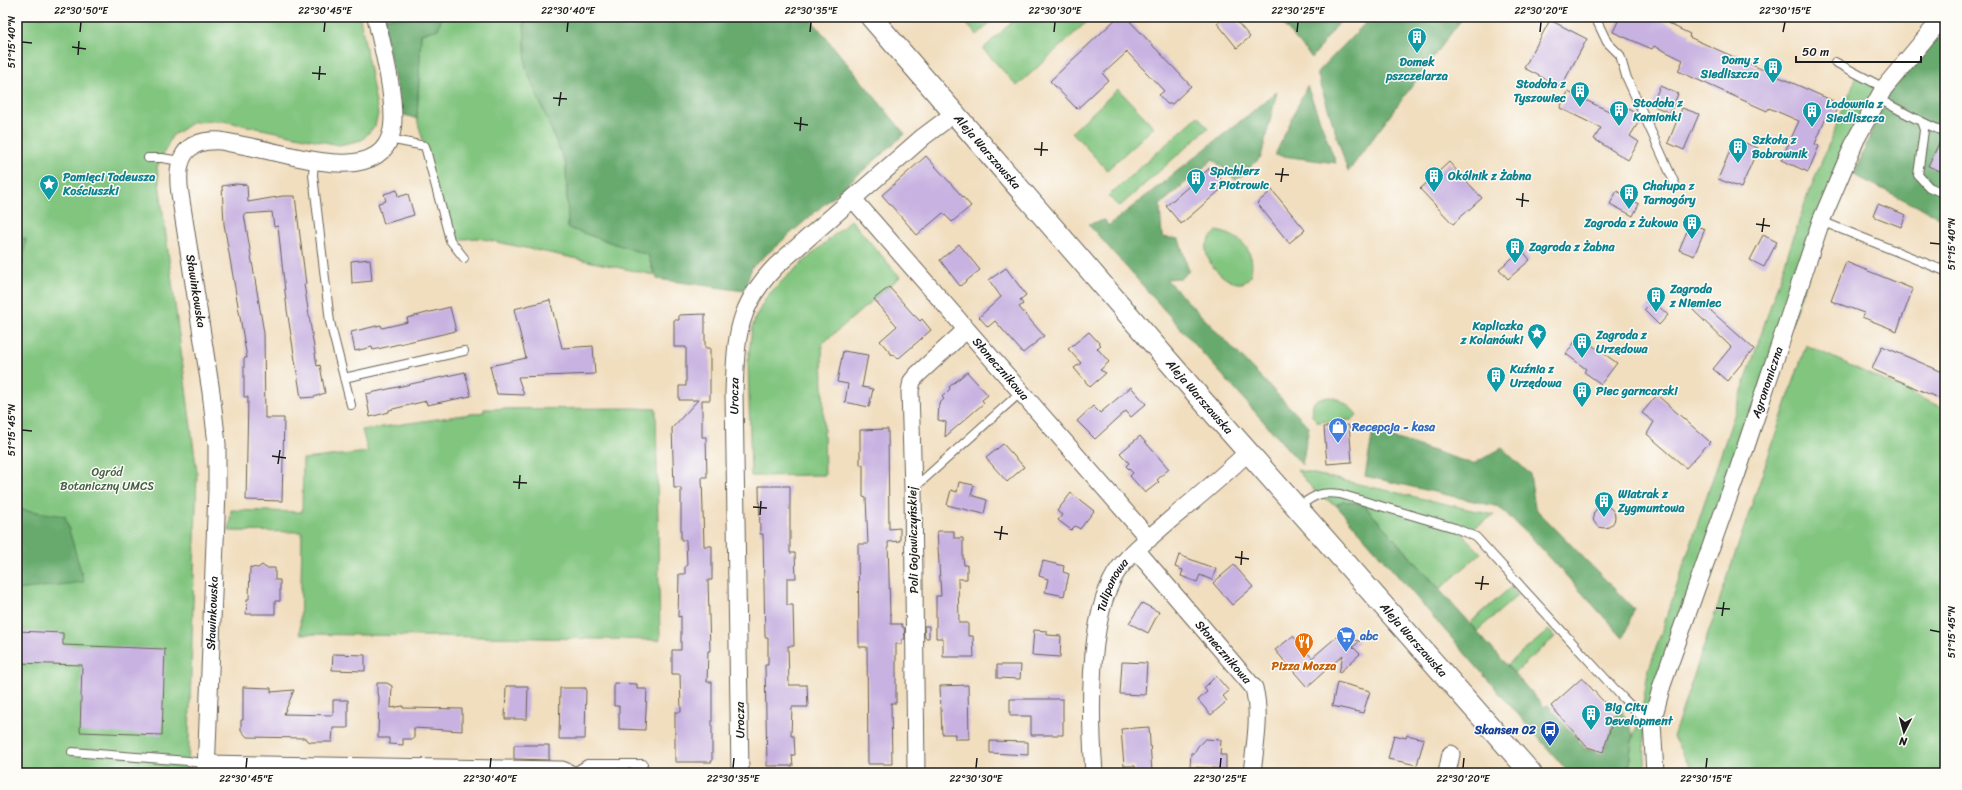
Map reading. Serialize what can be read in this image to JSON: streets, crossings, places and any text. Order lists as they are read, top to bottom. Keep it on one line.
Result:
{"streets":{"street":["Aleja Warszawska","Sławinkowska","Słonecznikowa","Agronomiczna","Urocza","Poli Gojawiczyńskiej","Tulipanowa"]},"crossings":[["Aleja Warszawska","Urocza"],["Aleja Warszawska","Tulipanowa"],["Słonecznikowa","Urocza"],["Słonecznikowa","Poli Gojawiczyńskiej"],["Słonecznikowa","Tulipanowa"]],"parks":["Ogród Botaniczny UMCS"],"places":{"building":["Domek pszczelarza","Domy z Siedliszcza","Stodoła z Tyszowiec","Stodoła z Kamionki","Lodownia z Siedliszcza","Szkoła z Bobrownik","Okólnik z Żabna","Spichlerz z Piotrowic","Chałupa z Tarnogóry","Zagroda z Żukowa","Zagroda z Żabna","Zagroda z Niemiec","Zagroda z Urzędowa","Kuźnia z Urzędowa","Piec garncarski","Wiatrak z Zygmuntowa","Big City Development"],"place":["Pamięci Tadeusza Kościuszki","Kapliczka z Kolanówki"],"shop":["Recepcja - kasa"],"supermarket":["abc"],"restaurant":["Pizza Mozza"],"bus stop":["Skansen 02"]},"scale_bar":"50 m","north":"bottom","coordinates":["22°30'50\"E","22°30'45\"E","22°30'40\"E","22°30'35\"E","22°30'30\"E","22°30'25\"E","22°30'20\"E","22°30'15\"E","51°15'40\"N","51°15'45\"N"]}
